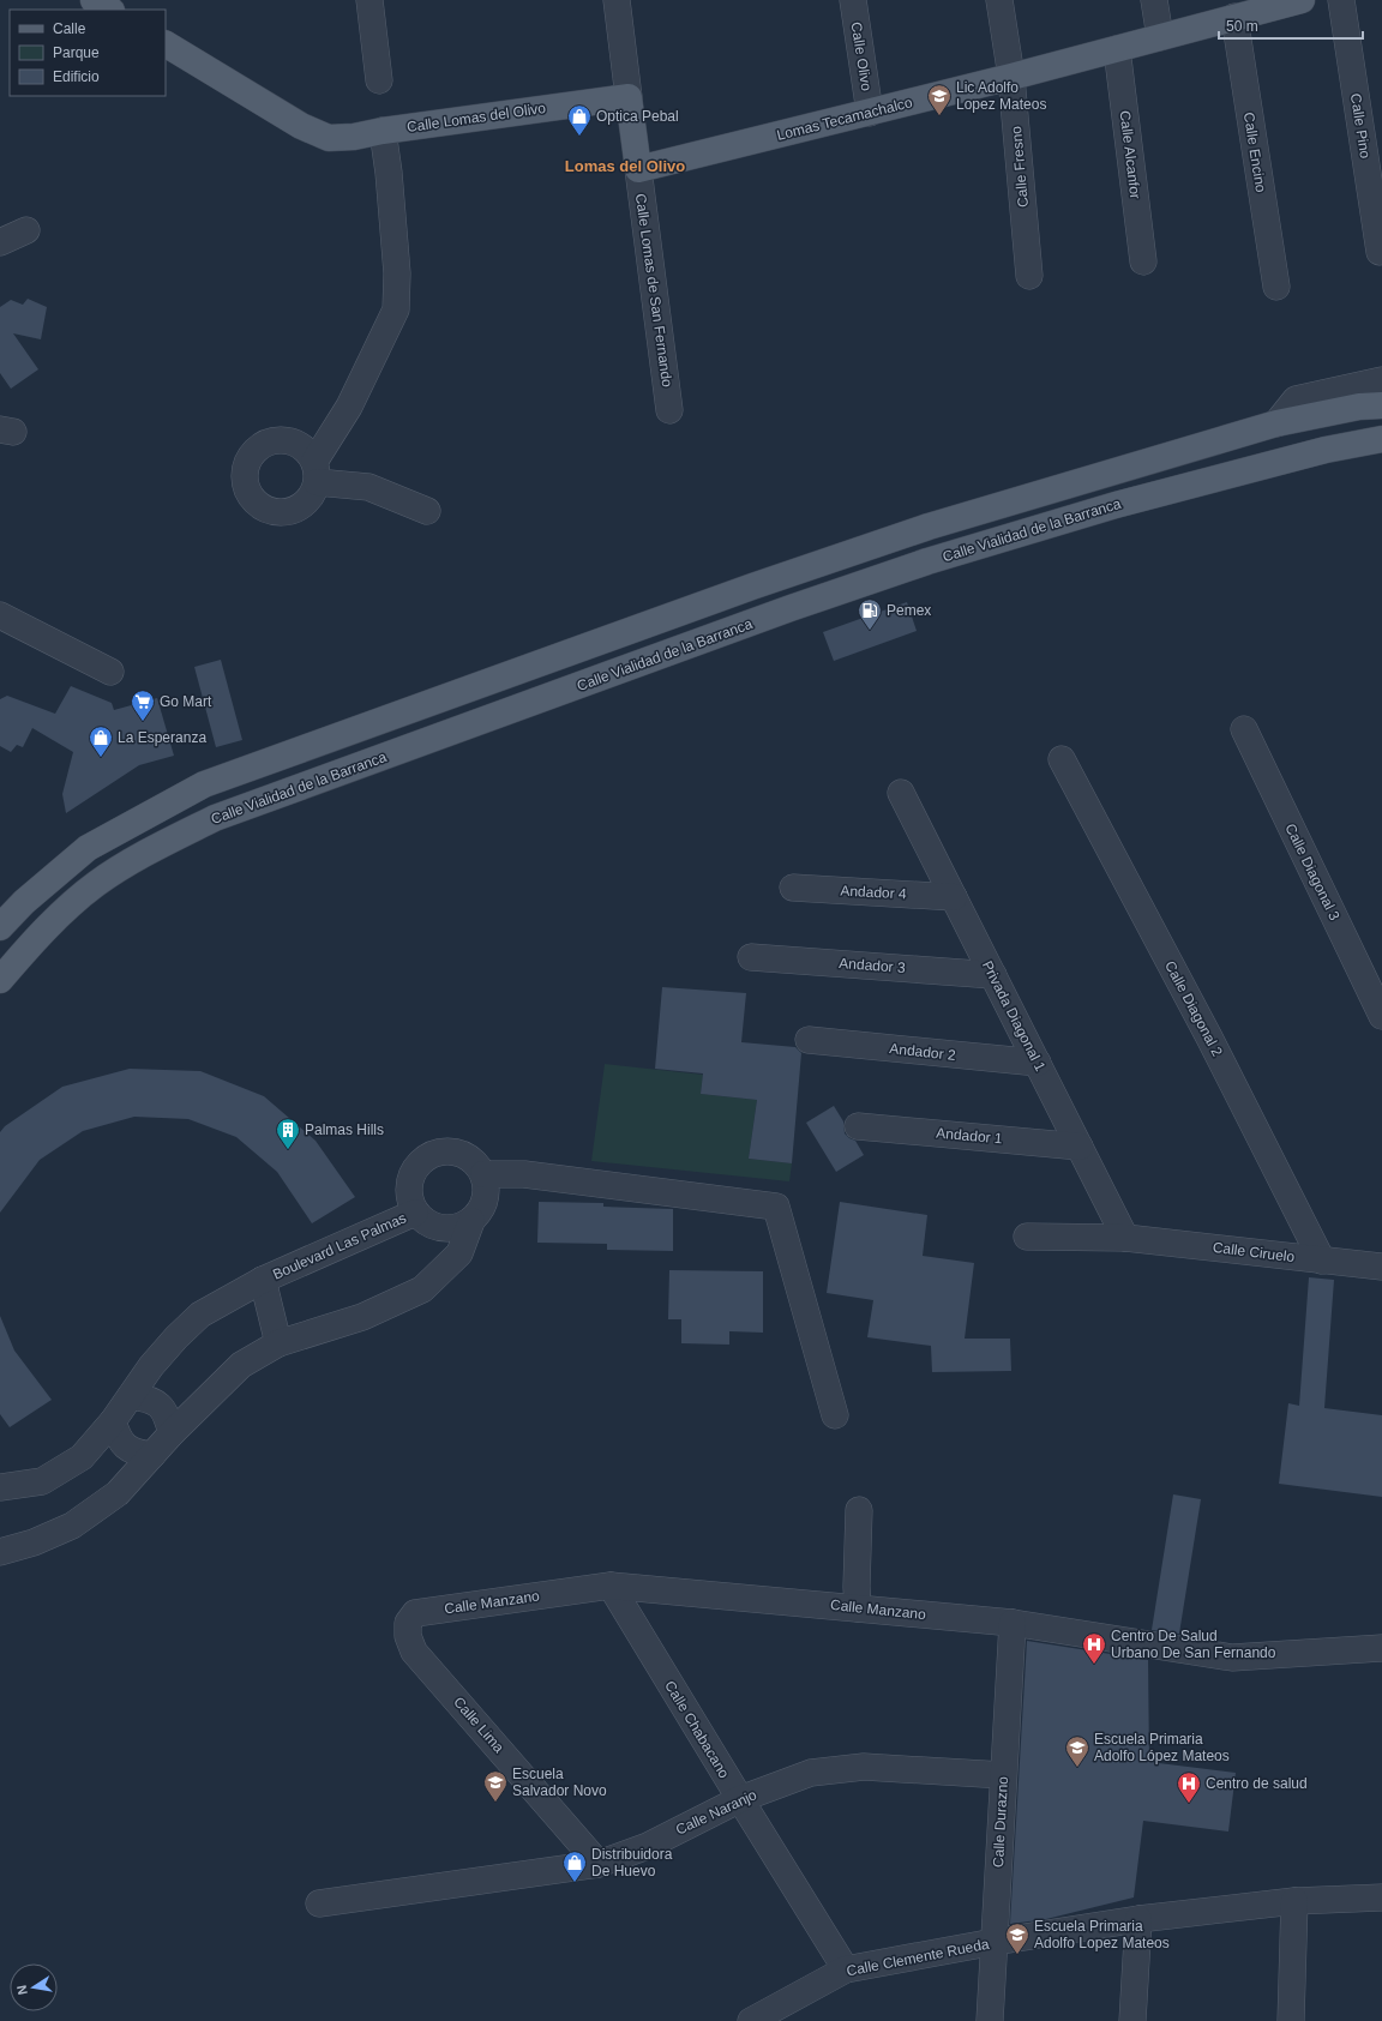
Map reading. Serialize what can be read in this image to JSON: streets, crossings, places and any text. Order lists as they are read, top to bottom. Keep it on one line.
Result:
{"streets":{"main road":["Calle Lomas del Olivo","Lomas Tecamachalco","Calle Lomas de San Fernando","Calle Vialidad de la Barranca"],"street":["Calle Olivo","Calle Pino","Calle Encino","Calle Alcanfor","Calle Fresno","Calle Diagonal 3","Andador 4","Andador 3","Calle Diagonal 2","Privada Diagonal 1","Andador 2","Andador 1","Boulevard Las Palmas","Calle Ciruelo","Calle Manzano","Calle Lima","Calle Chabacano","Calle Naranjo","Calle Durazno","Calle Clemente Rueda"]},"crossings":[["Calle Olivo","Lomas Tecamachalco"],["Calle Lomas del Olivo","Calle Lomas de San Fernando"],["Lomas Tecamachalco","Calle Encino"],["Lomas Tecamachalco","Calle Alcanfor"],["Lomas Tecamachalco","Calle Fresno"],["Lomas Tecamachalco","Calle Lomas de San Fernando"],["Andador 4","Privada Diagonal 1"],["Andador 3","Privada Diagonal 1"],["Calle Diagonal 2","Calle Ciruelo"],["Privada Diagonal 1","Andador 2"],["Privada Diagonal 1","Andador 1"],["Privada Diagonal 1","Calle Ciruelo"],["Calle Manzano","Calle Lima"],["Calle Manzano","Calle Chabacano"],["Calle Manzano","Calle Durazno"],["Calle Lima","Calle Naranjo"],["Calle Chabacano","Calle Naranjo"],["Calle Chabacano","Calle Clemente Rueda"],["Calle Naranjo","Calle Durazno"],["Calle Durazno","Calle Clemente Rueda"]],"districts":["Lomas del Olivo"],"places":{"school or university":["Lic Adolfo Lopez Mateos","Escuela Primaria Adolfo López Mateos","Escuela Salvador Novo","Escuela Primaria Adolfo Lopez Mateos"],"shop":["Optica Pebal","La Esperanza","Distribuidora De Huevo"],"fuel station":["Pemex"],"supermarket":["Go Mart"],"building":["Palmas Hills"],"hospital":["Centro De Salud Urbano De San Fernando","Centro de salud"]},"legend":["Calle","Parque","Edificio"],"scale_bar":"50 m","north":"left"}
